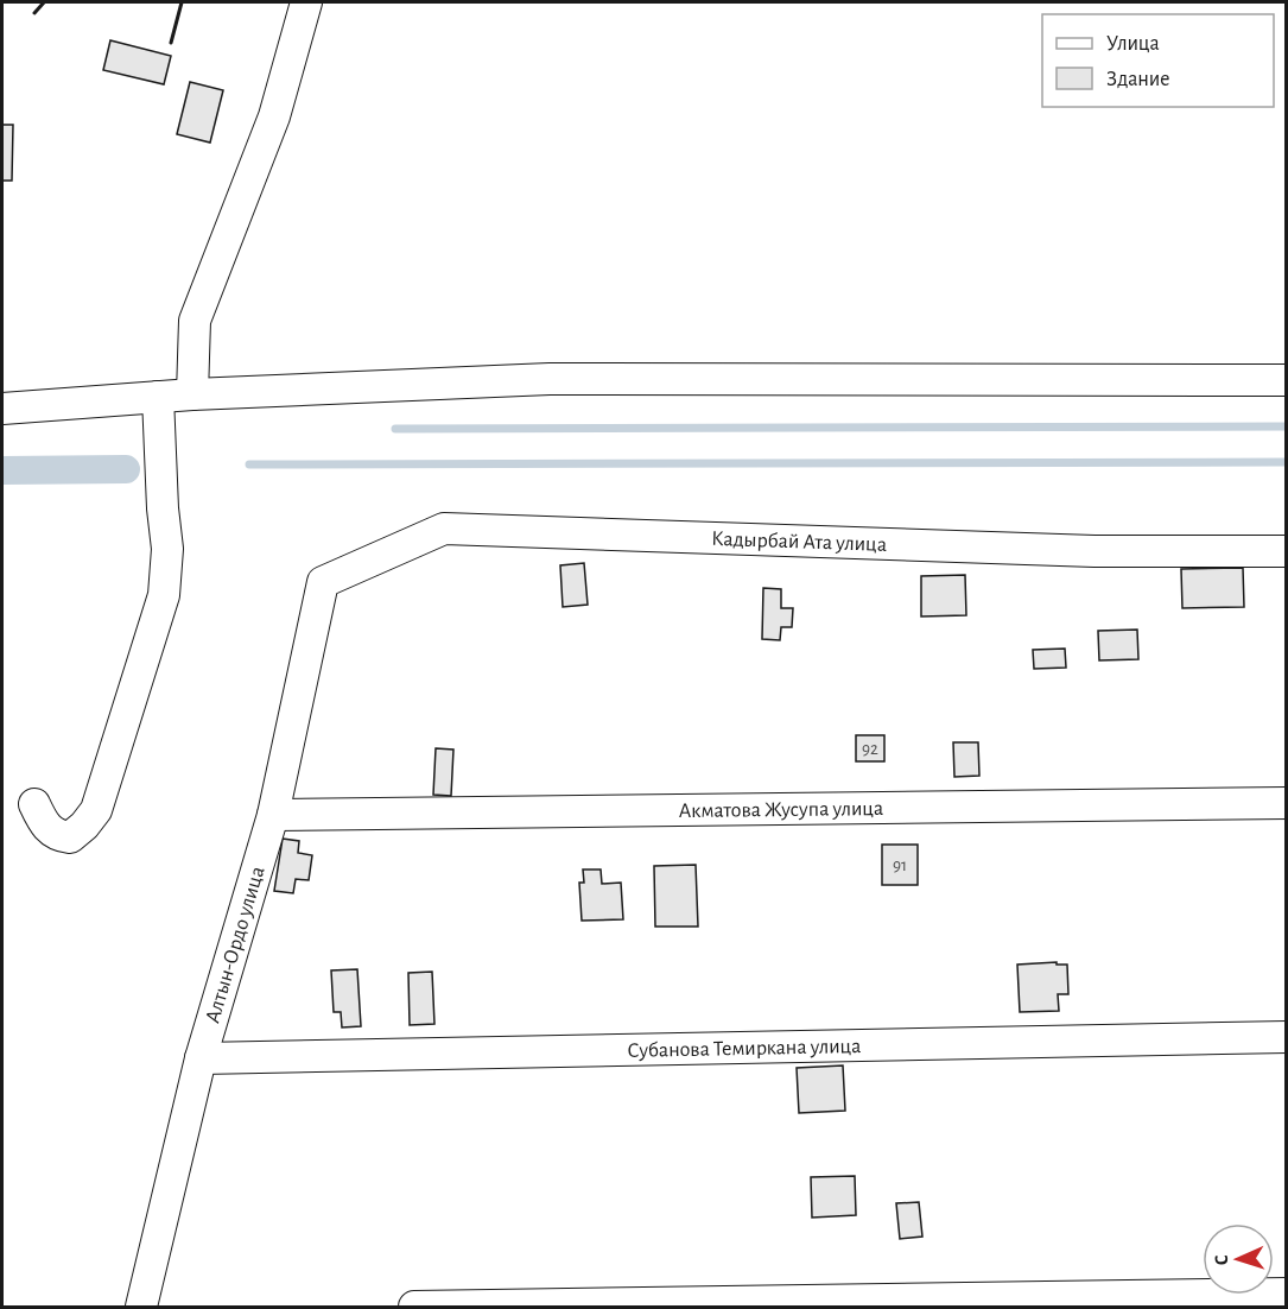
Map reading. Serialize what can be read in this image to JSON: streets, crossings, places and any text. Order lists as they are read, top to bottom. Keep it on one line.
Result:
{"streets":{"street":["Кадырбай Ата улица","Акматова Жусупа улица","Алтын-Ордо улица","Субанова Темиркана улица"]},"crossings":[["Кадырбай Ата улица","Алтын-Ордо улица"],["Акматова Жусупа улица","Алтын-Ордо улица"],["Алтын-Ордо улица","Субанова Темиркана улица"]],"house_numbers":["92","91"],"legend":["Улица","Здание"],"north":"left"}
